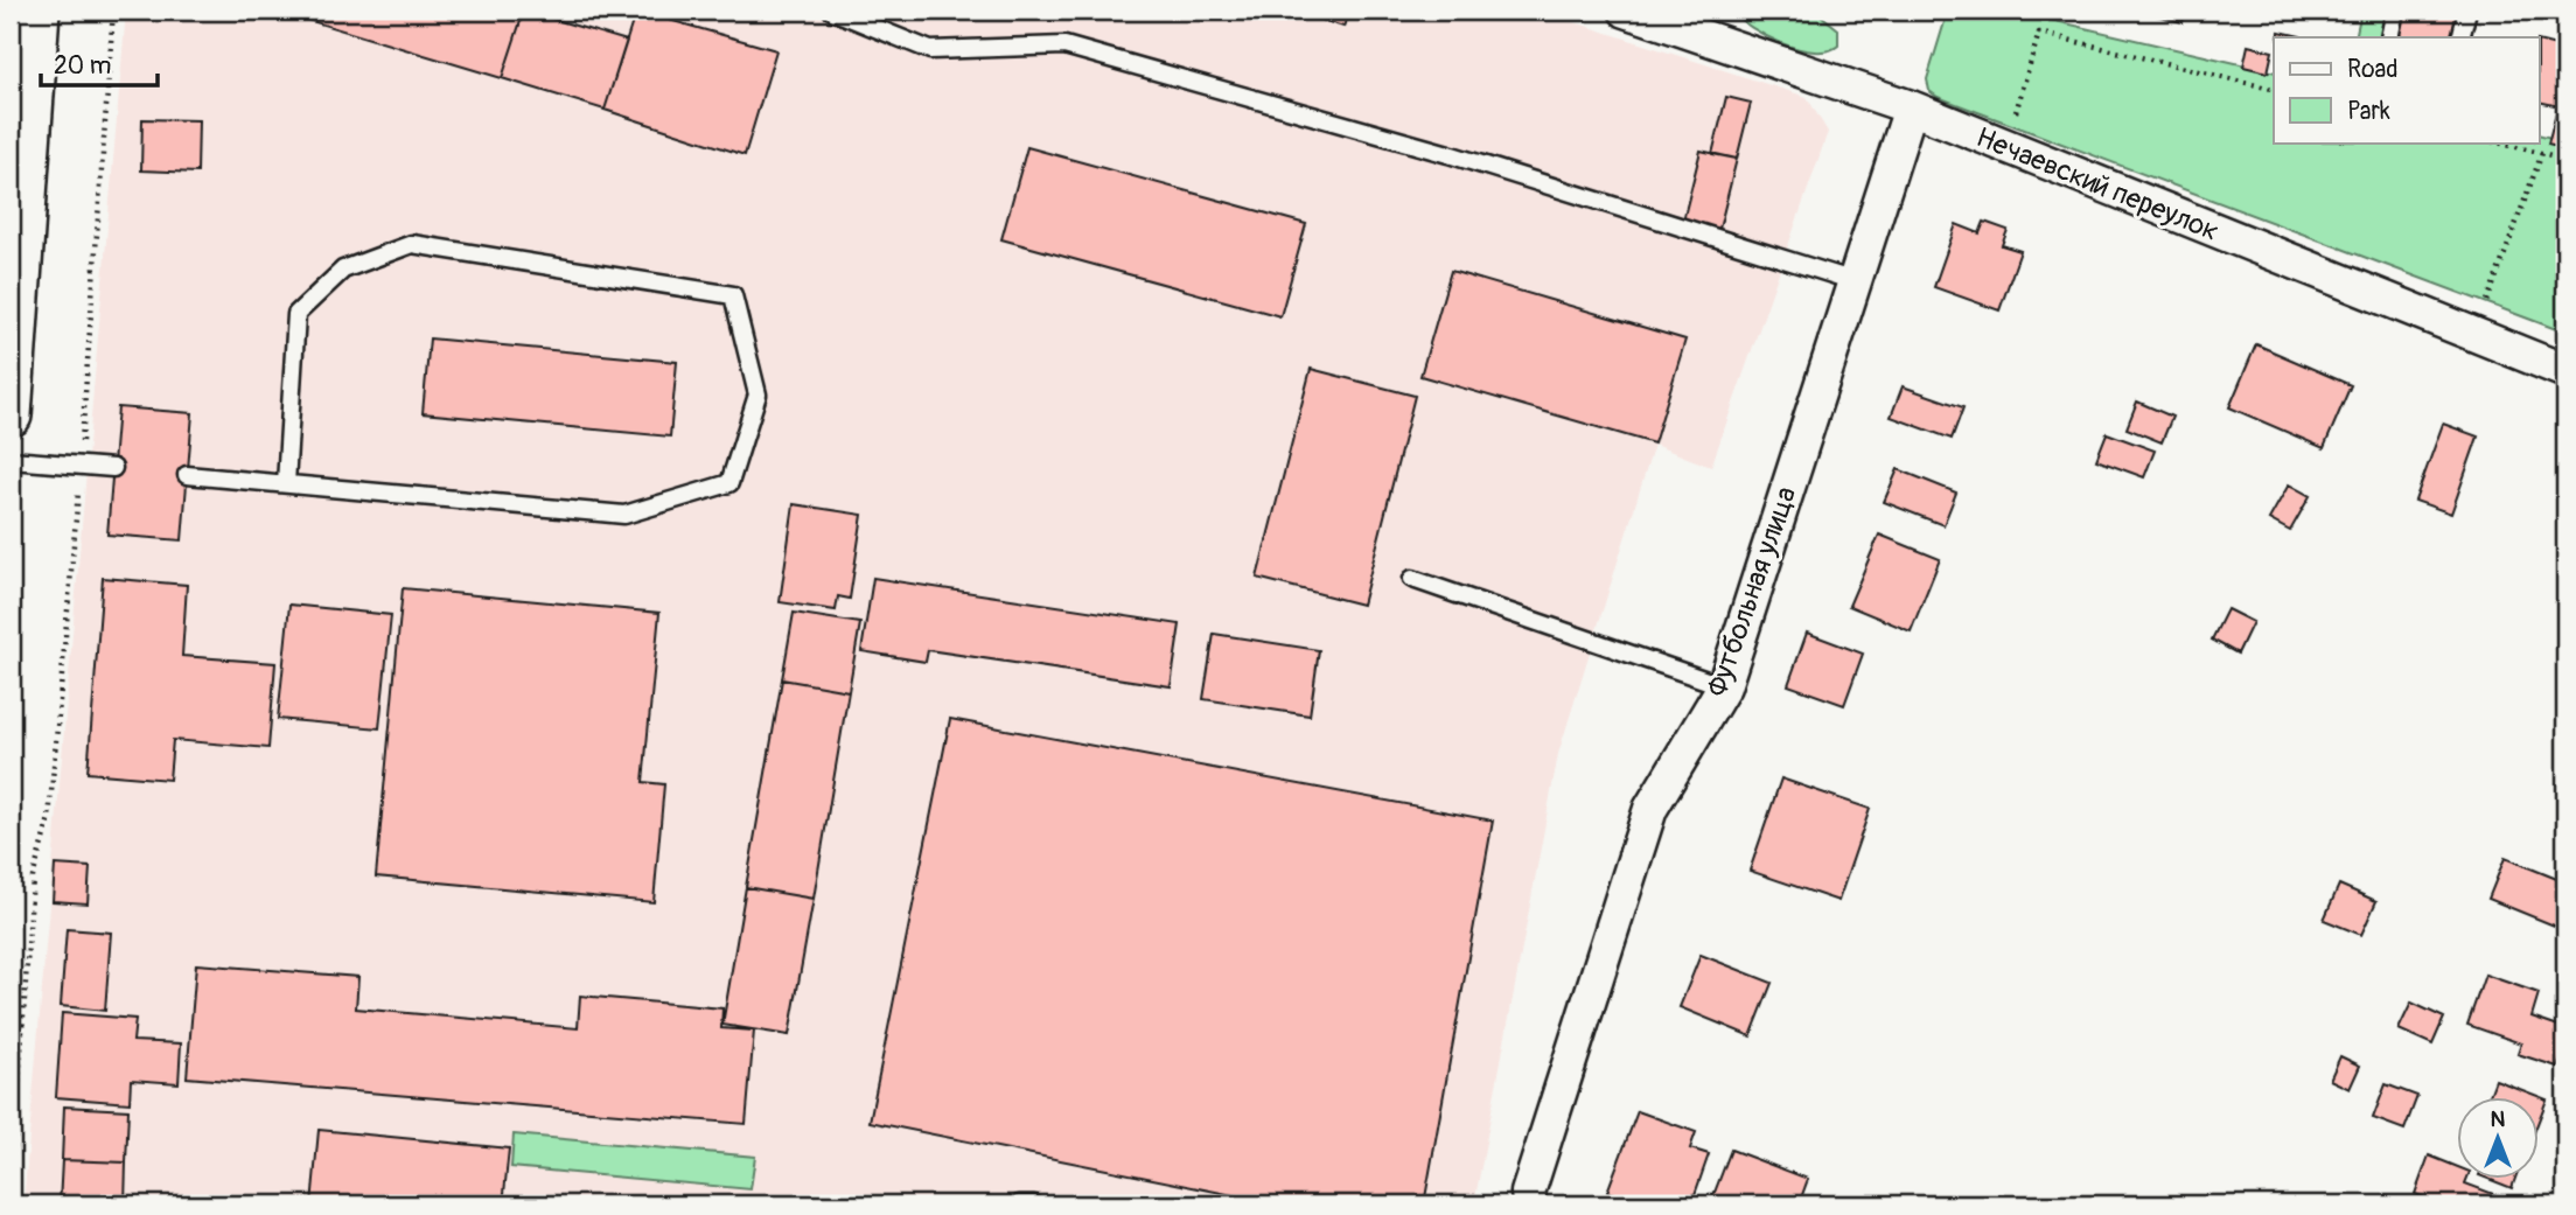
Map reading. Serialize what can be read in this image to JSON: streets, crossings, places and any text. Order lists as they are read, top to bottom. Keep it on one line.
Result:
{"streets":{"street":["Нечаевский переулок","Футбольная улица"]},"crossings":[["Нечаевский переулок","Футбольная улица"]],"legend":["Road","Park"],"scale_bar":"20 m","north":"top"}
